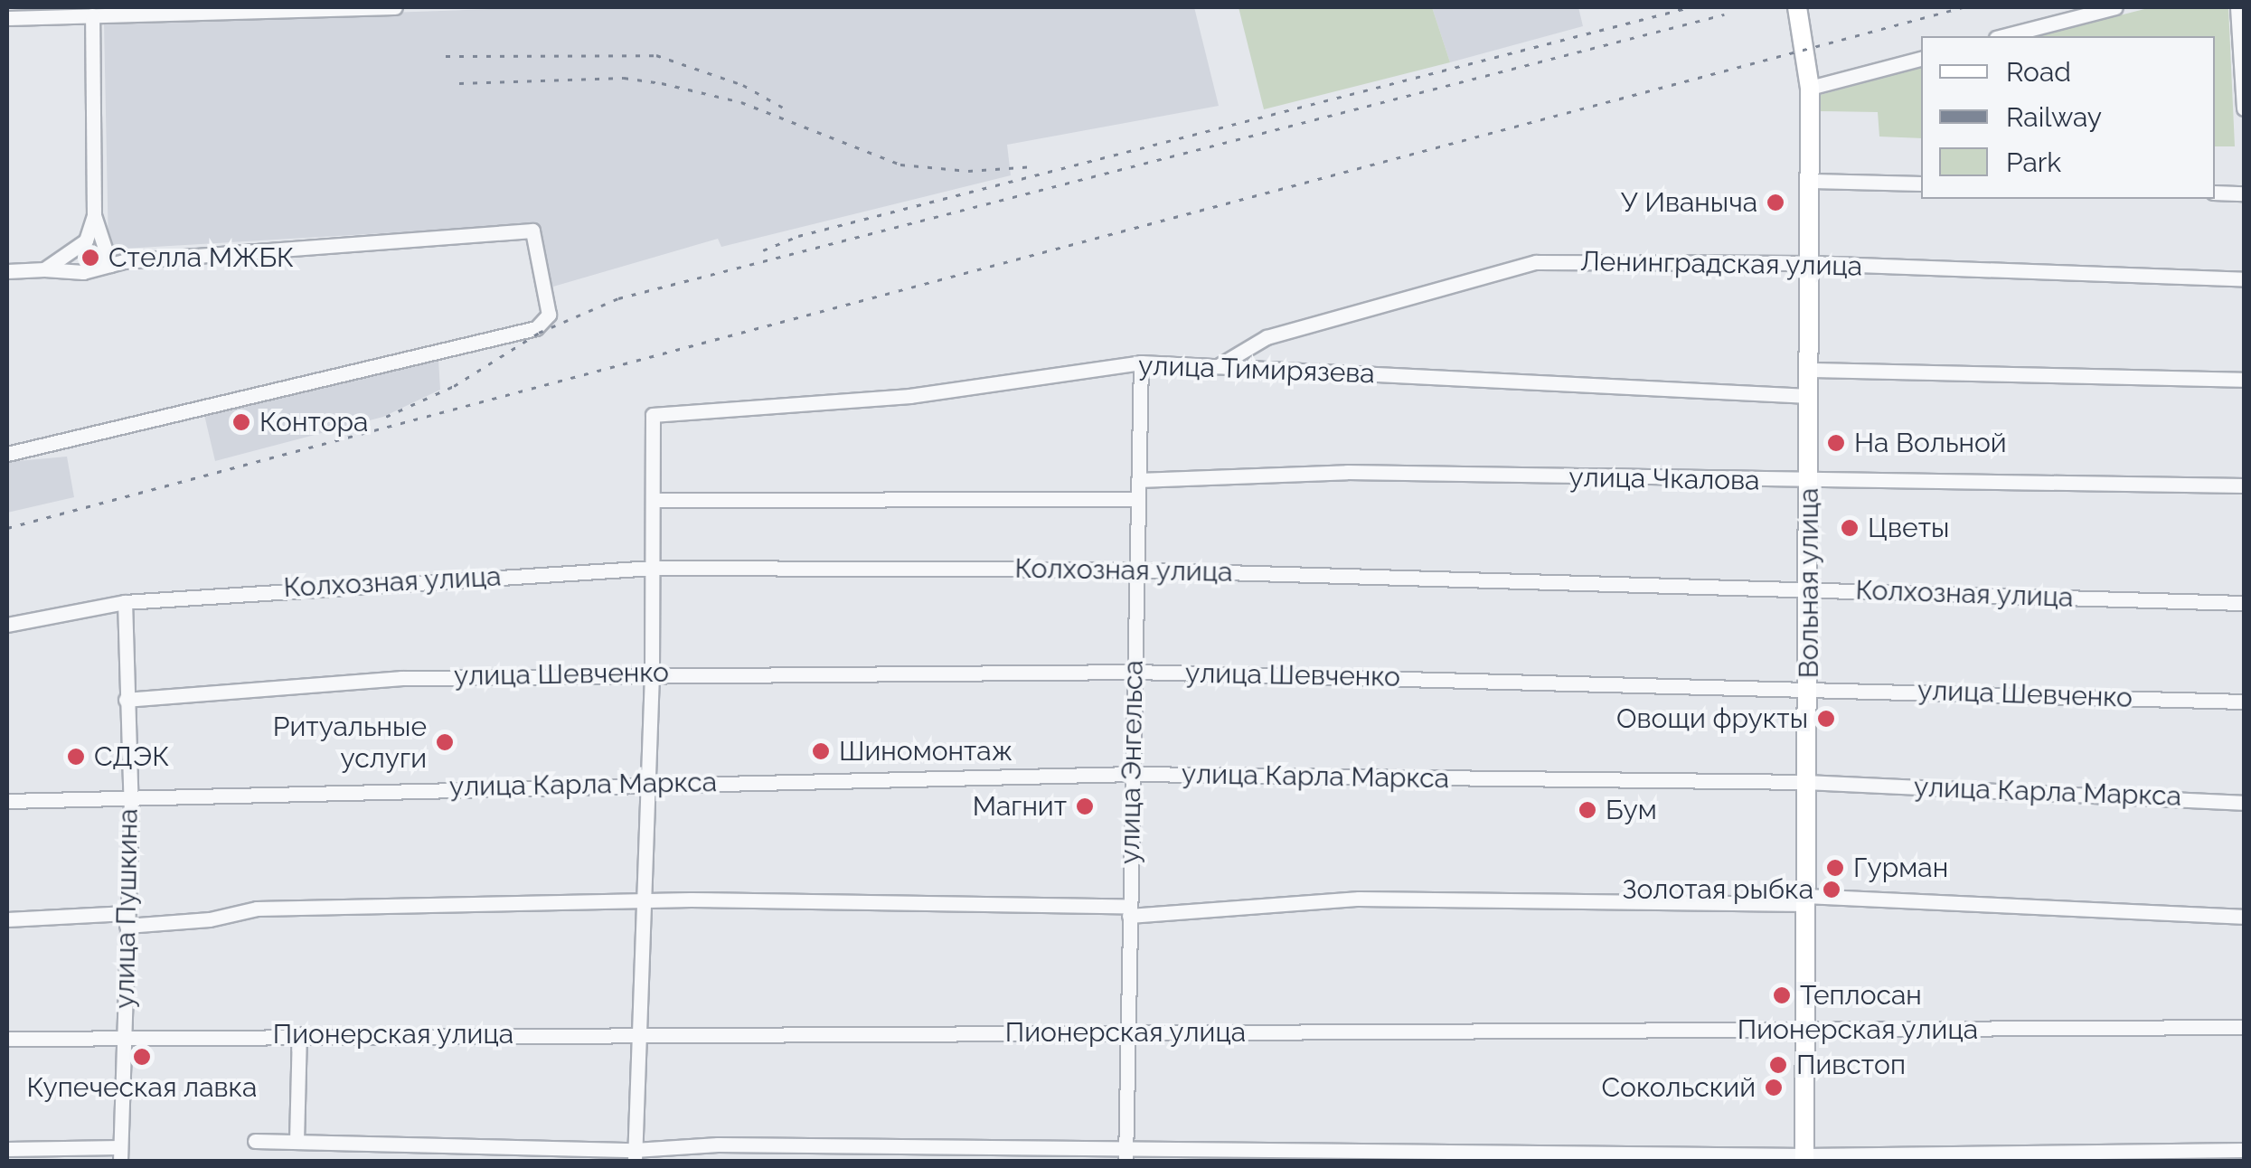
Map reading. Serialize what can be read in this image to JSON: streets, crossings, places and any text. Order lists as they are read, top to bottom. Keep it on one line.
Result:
{"streets":{"main road":["Вольная улица"],"street":["Ленинградская улица","улица Тимирязева","улица Чкалова","Колхозная улица","улица Шевченко","улица Энгельса","улица Карла Маркса","улица Пушкина","Пионерская улица"]},"crossings":[["Ленинградская улица","улица Тимирязева"],["Ленинградская улица","Вольная улица"],["улица Тимирязева","Вольная улица"],["улица Тимирязева","улица Энгельса"],["улица Чкалова","Вольная улица"],["улица Чкалова","улица Энгельса"],["Колхозная улица","Вольная улица"],["Колхозная улица","улица Энгельса"],["Колхозная улица","улица Пушкина"],["Вольная улица","улица Шевченко"],["Вольная улица","улица Карла Маркса"],["Вольная улица","Пионерская улица"],["улица Шевченко","улица Энгельса"],["улица Шевченко","улица Пушкина"],["улица Энгельса","улица Карла Маркса"],["улица Энгельса","Пионерская улица"],["улица Карла Маркса","улица Пушкина"],["улица Пушкина","Пионерская улица"]],"places":["У Иваныча","Стелла МЖБК","Контора","На Вольной","Цветы","Овощи фрукты","Ритуальные услуги","Шиномонтаж","СДЭК","Магнит","Бум","Гурман","Золотая рыбка","Теплосан","Купеческая лавка","Пивстоп","Сокольский"],"legend":["Road","Railway","Park"]}
